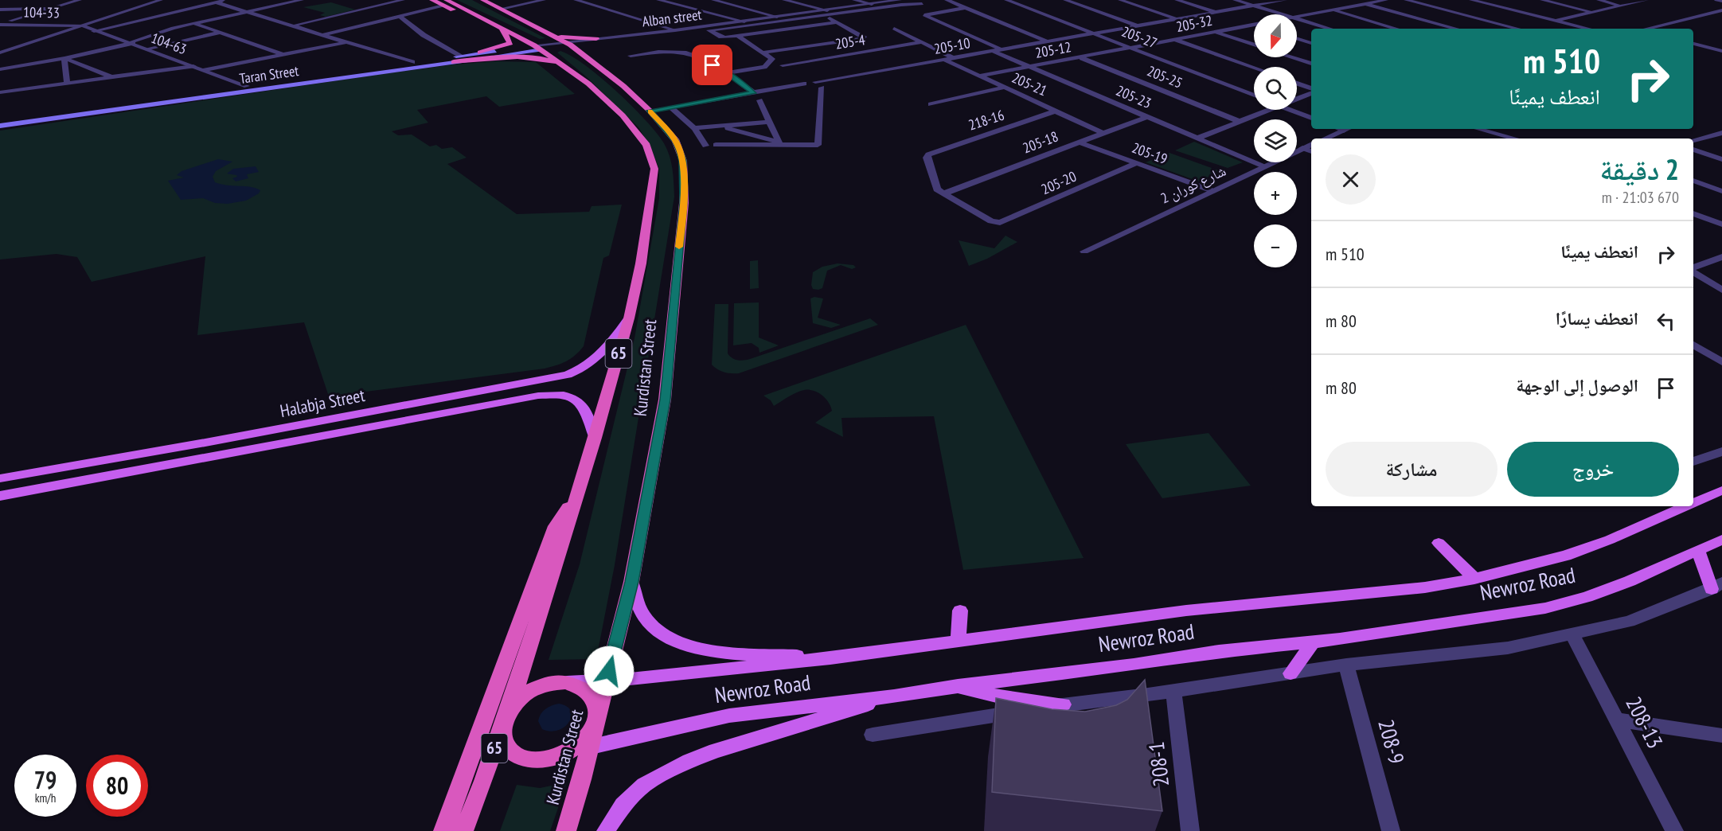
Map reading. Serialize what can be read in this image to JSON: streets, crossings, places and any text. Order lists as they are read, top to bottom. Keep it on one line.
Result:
{"streets":{"highway":["65","Kurdistan Street"],"main road":["Taran Street","Halabja Street","Newroz Road"],"street":["104-33","Alban street","205-32","205-27","205-4","104-63","205-10","205-12","205-25","205-21","205-23","218-16","205-18","205-19","205-20","شارع كوران 2","208-13","208-9","208-1"]},"crossings":[["104-33","104-63"],["Alban street","Taran Street"],["Alban street","Kurdistan Street"],["205-32","205-27"],["205-32","205-12"],["205-27","205-10"],["205-27","205-12"],["104-63","Taran Street"],["205-10","205-21"],["205-10","205-23"],["205-12","205-25"],["205-12","205-21"],["205-12","205-23"],["Taran Street","Kurdistan Street"],["205-21","218-16"],["205-21","205-18"],["205-23","205-18"],["205-23","شارع كوران 2"],["218-16","205-18"],["218-16","205-20"],["205-18","205-19"],["205-18","205-20"],["205-19","205-20"],["205-19","شارع كوران 2"],["Kurdistan Street","Halabja Street"],["Kurdistan Street","Newroz Road"]],"north":"bottom","page":{"map_buttons":["+","−"],"turn":["510 m","انعطف يمينًا"],"heading":["2 دقيقة","670 m · 21:03"],"list":[{"name":"انعطف يمينًا","value":"510 m"},{"name":"انعطف يسارًا","value":"80 m"},{"name":"الوصول إلى الوجهة","value":"80 m"}],"buttons":["خروج","مشاركة"],"speed":"79 km/h","limit":"80"}}
